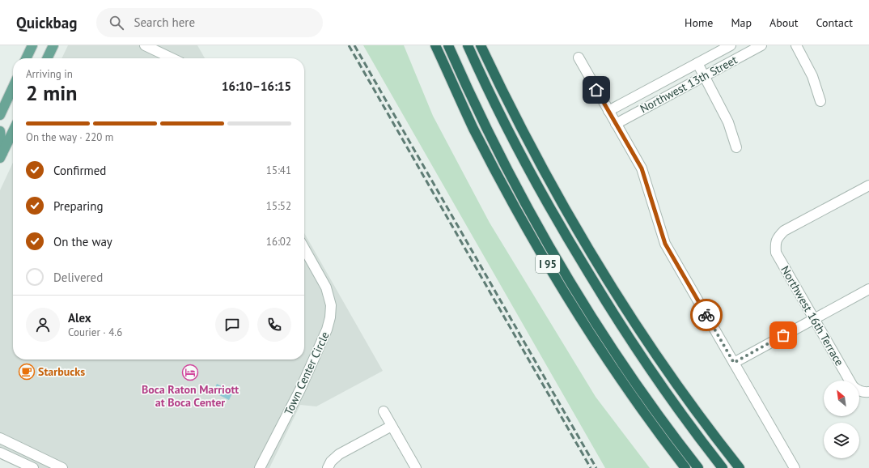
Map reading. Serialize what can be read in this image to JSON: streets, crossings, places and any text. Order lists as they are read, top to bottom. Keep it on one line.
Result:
{"streets":{"highway":["I 95"],"street":["Northwest 13th Street","Northwest 16th Terrace","Town Center Circle"]},"places":{"cafe":["Starbucks"],"hotel":["Boca Raton Marriott at Boca Center"]},"north":"top left","page":{"header":"Quickbag","search":"Search here","nav":["Home","Map","About","Contact"],"heading":["2 min","Arriving in","16:10–16:15"],"panel":["Alex","Courier · 4.6"],"bar":"On the way · 220 m","list":[["Confirmed","15:41"],["Preparing","15:52"],["On the way","16:02"],"Delivered"]}}
